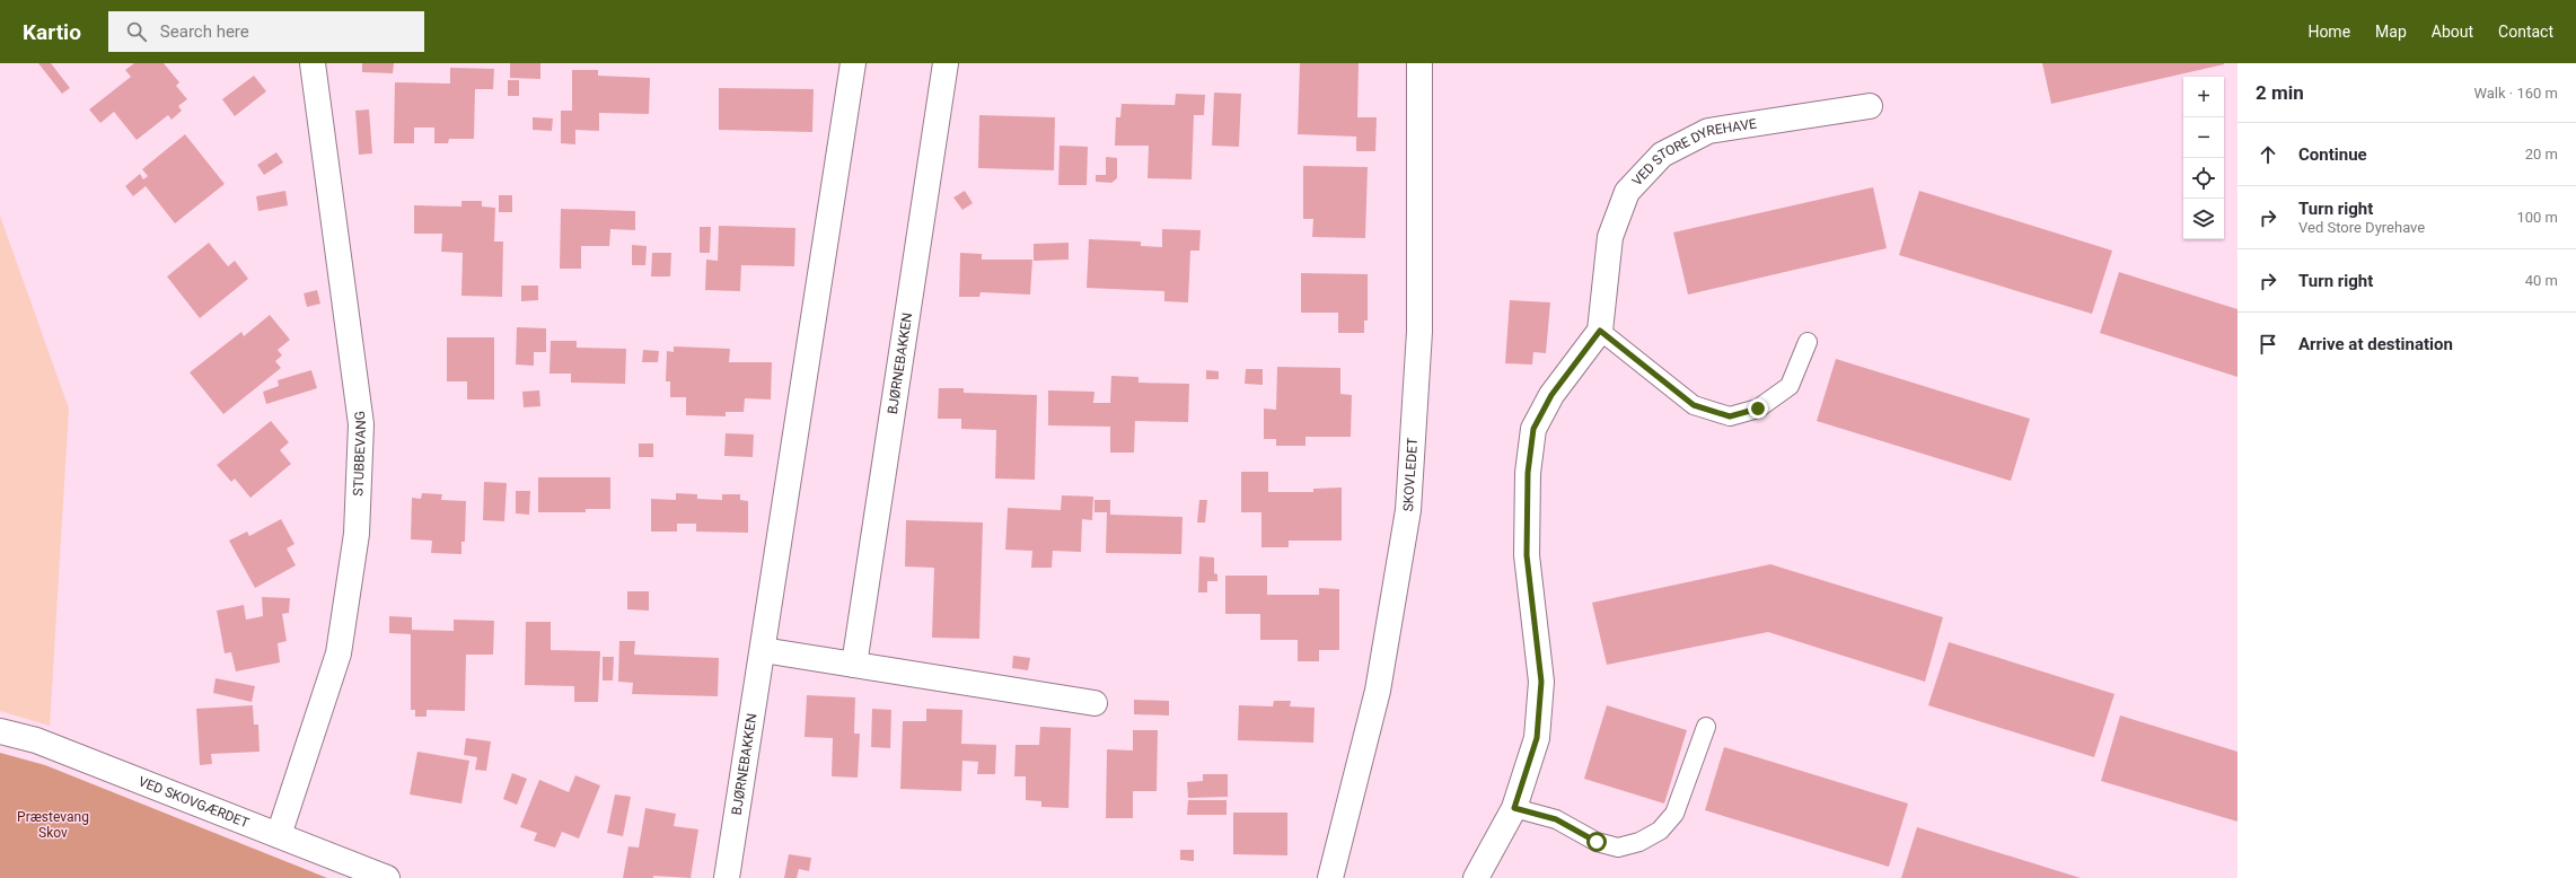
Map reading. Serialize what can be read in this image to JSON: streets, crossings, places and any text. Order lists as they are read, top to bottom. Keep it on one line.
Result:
{"streets":{"street":["VED STORE DYREHAVE","BJØRNEBAKKEN","STUBBEVANG","SKOVLEDET","VED SKOVGÆRDET"]},"crossings":[["STUBBEVANG","VED SKOVGÆRDET"]],"parks":["Præstevang Skov"],"page":{"header":"Kartio","search":"Search here","nav":["Home","Map","About","Contact"],"heading":["2 min","Walk · 160 m"],"map_buttons":["+","−"],"list":[["Continue","20 m"],["Turn right","Ved Store Dyrehave","100 m"],["Turn right","40 m"],"Arrive at destination"]}}
